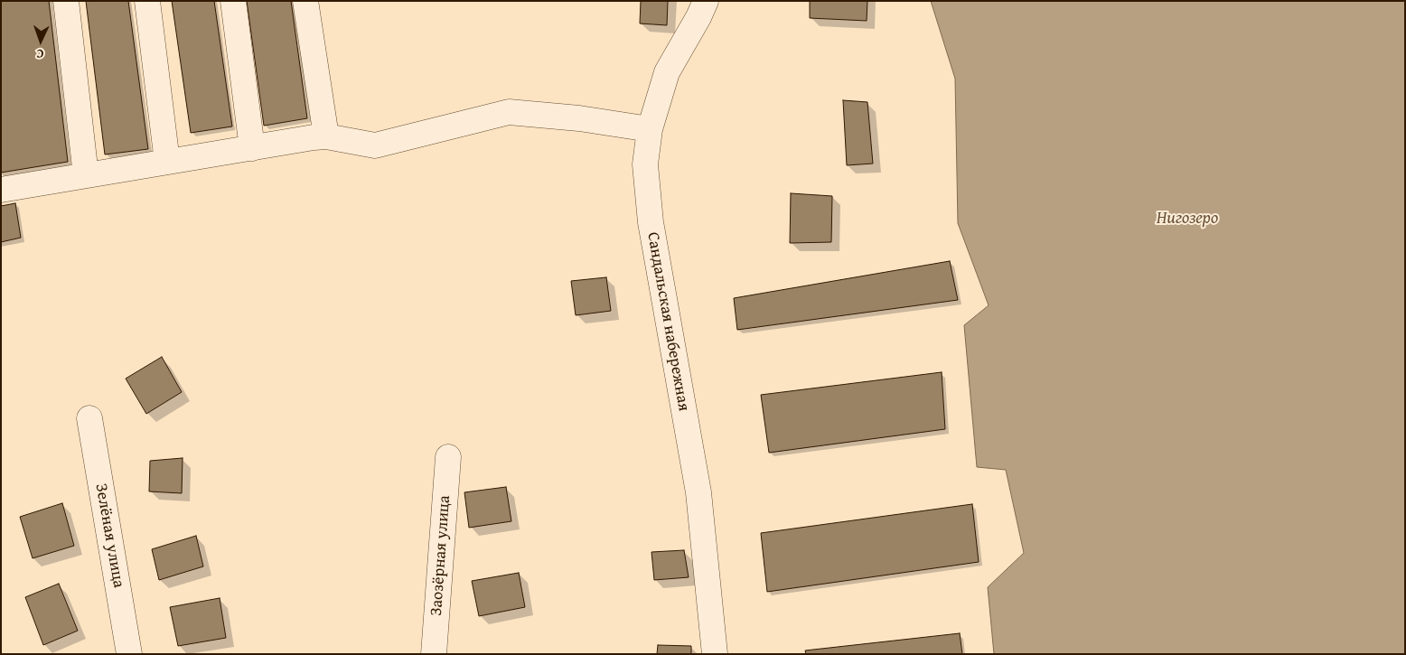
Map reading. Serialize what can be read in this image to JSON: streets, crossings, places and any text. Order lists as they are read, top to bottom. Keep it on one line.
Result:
{"streets":{"street":["Сандальская набережная","Зелёная улица","Заозёрная улица"]},"water":["Нигозеро"],"north":"bottom"}
